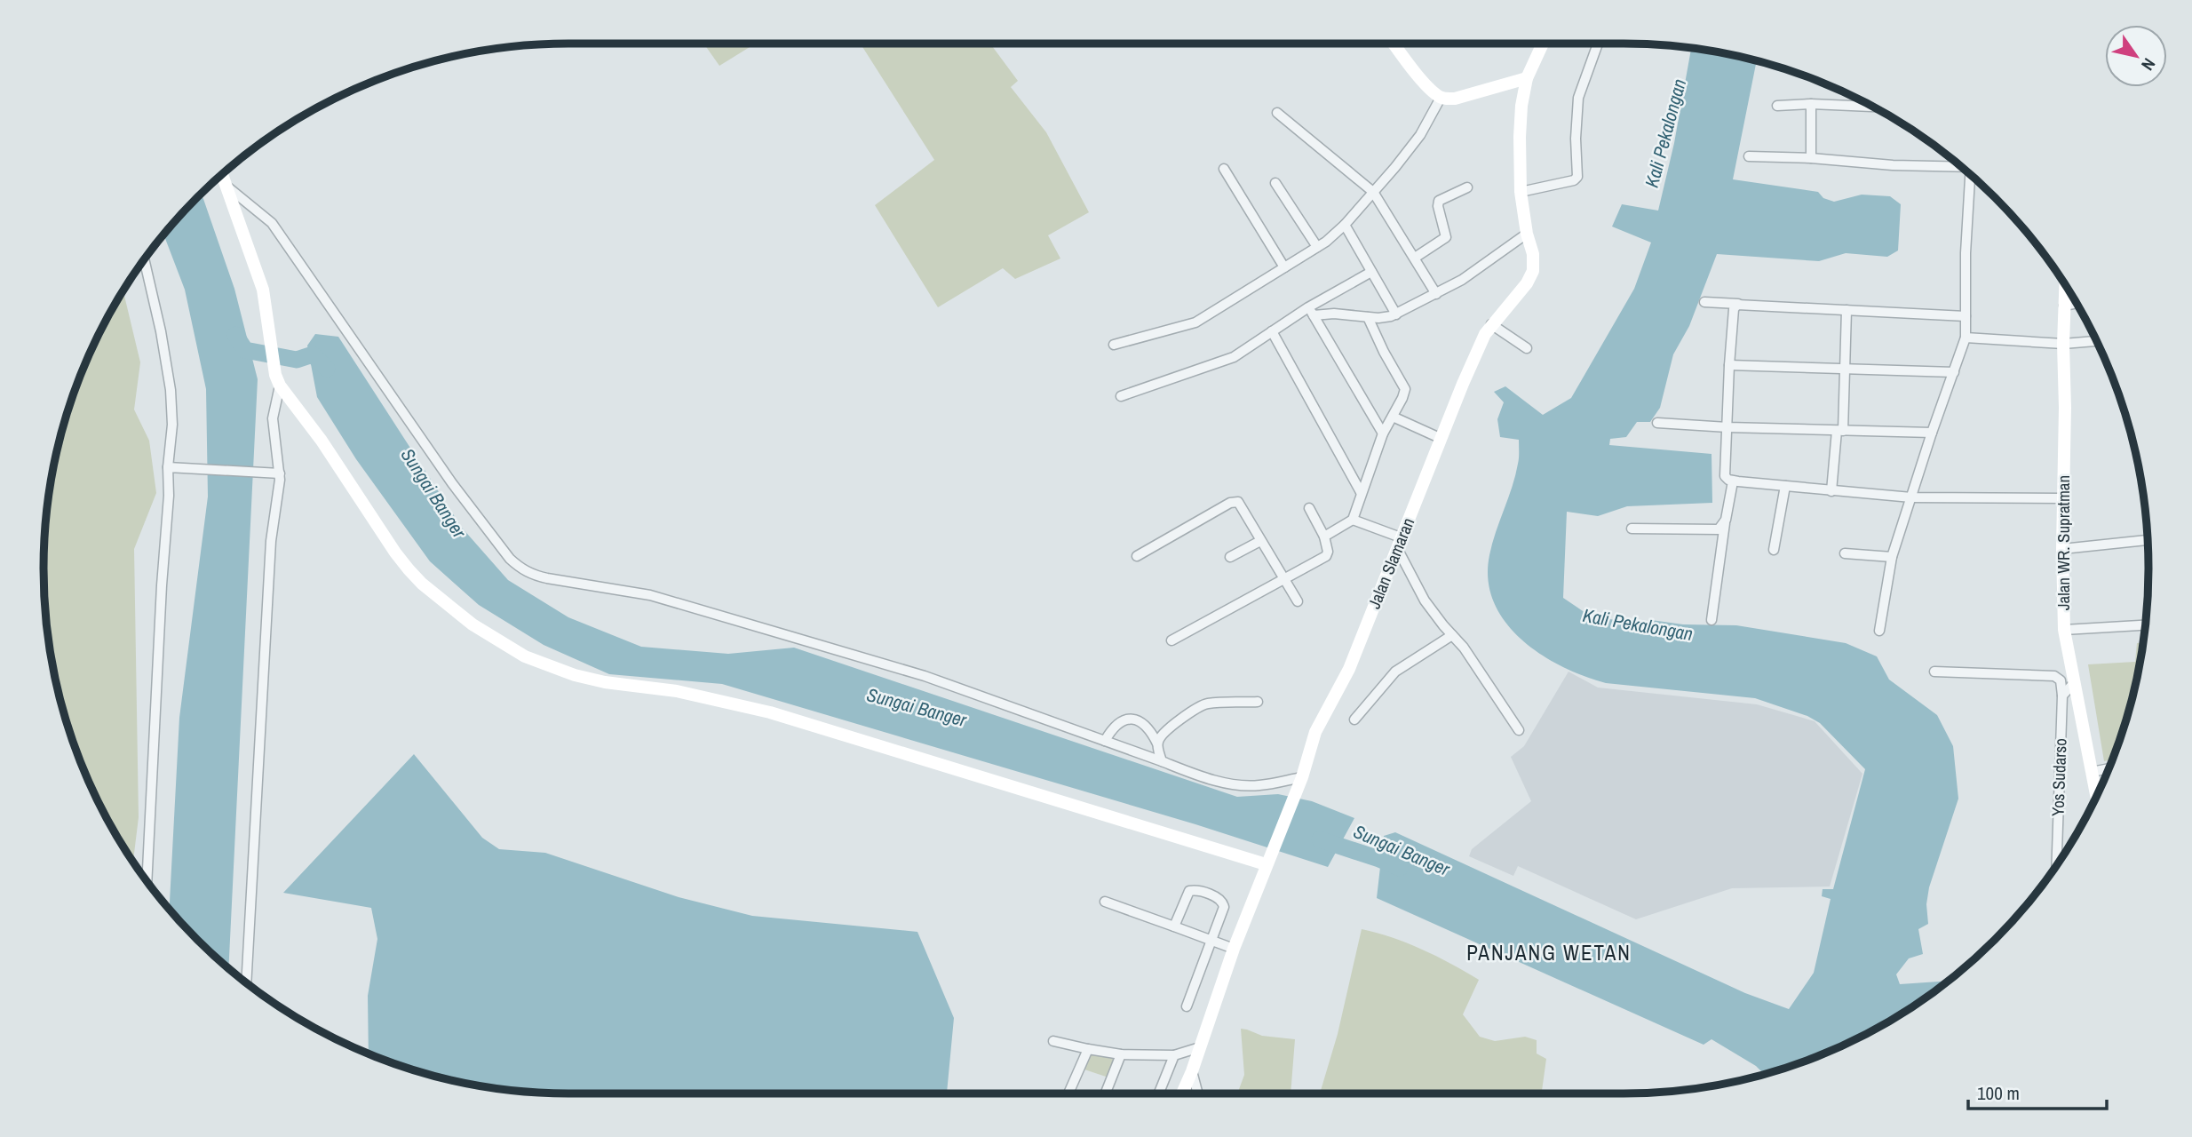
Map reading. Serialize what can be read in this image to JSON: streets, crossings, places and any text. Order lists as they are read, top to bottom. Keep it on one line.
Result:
{"streets":{"street":["Jalan WR. Supratman","Jalan Slamaran","Yos Sudarso"]},"districts":["PANJANG WETAN"],"water":["Kali Pekalongan","Sungai Banger"],"scale_bar":"100 m","north":"bottom right"}
